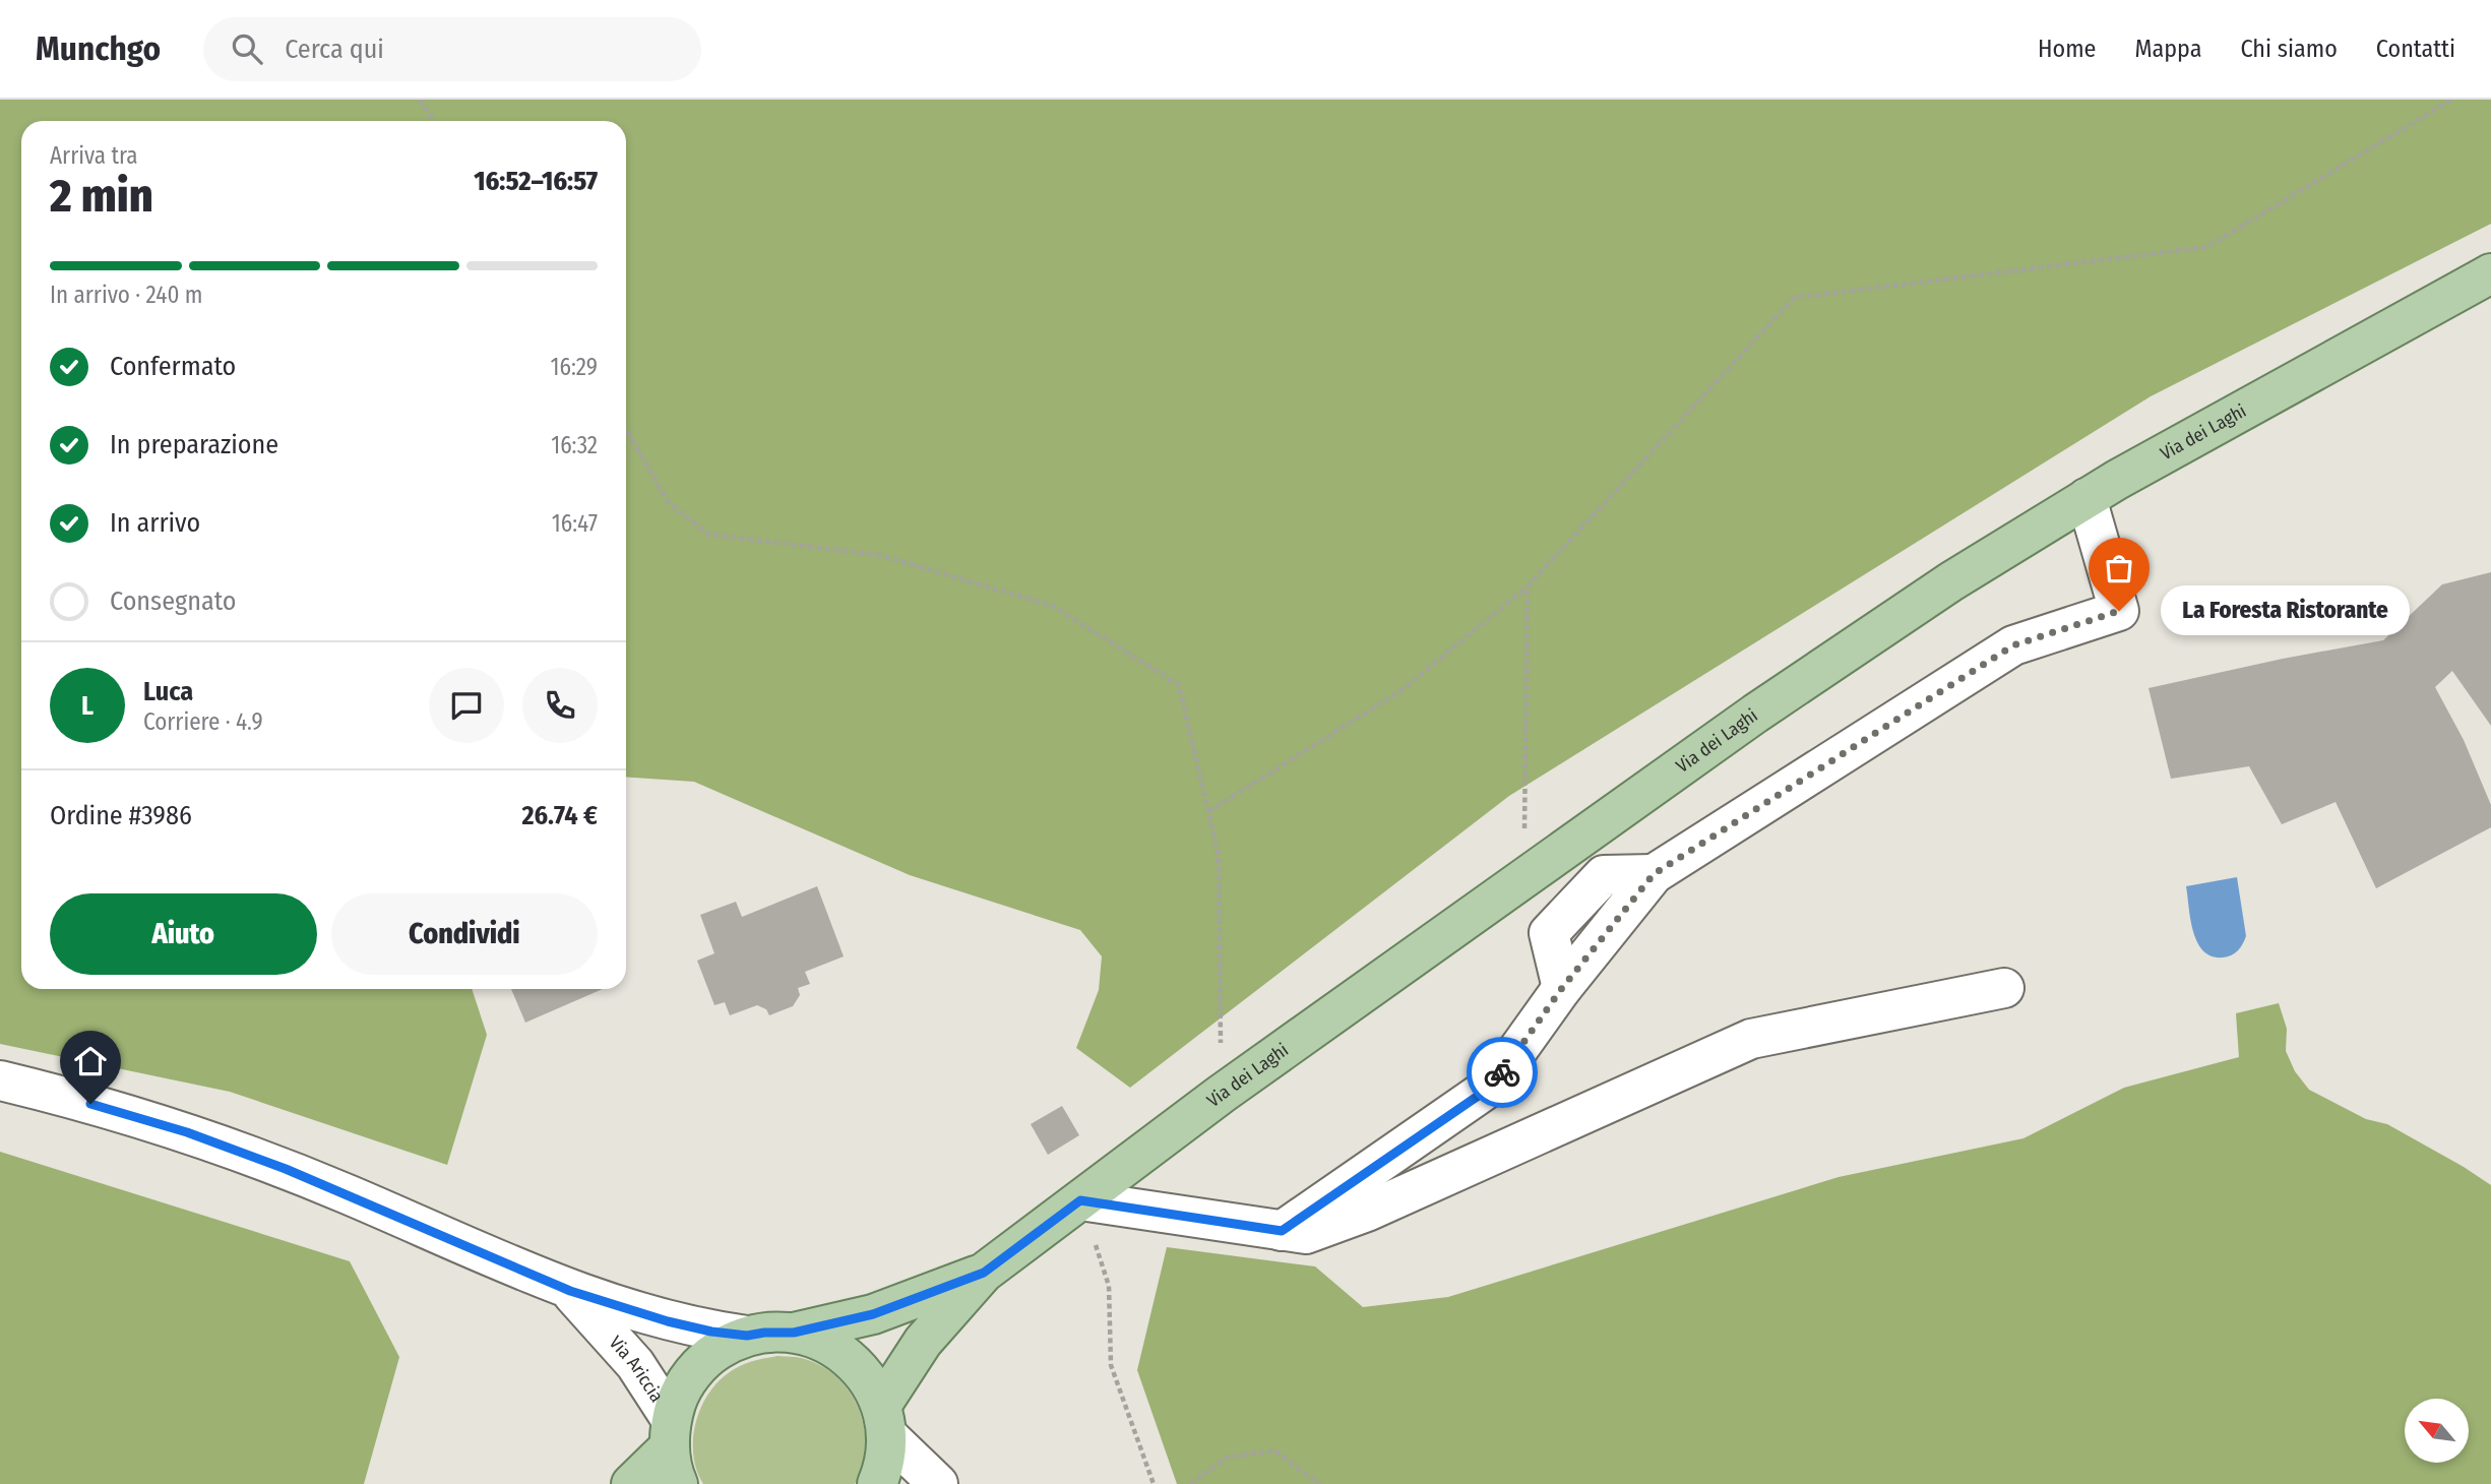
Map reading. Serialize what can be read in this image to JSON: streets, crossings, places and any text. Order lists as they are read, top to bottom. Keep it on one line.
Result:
{"streets":{"main road":["Via dei Laghi"],"street":["Via Ariccia"]},"places":["La Foresta Ristorante"],"north":"top left","page":{"header":"Munchgo","search":"Cerca qui","nav":["Home","Mappa","Chi siamo","Contatti"],"heading":["2 min","Arriva tra","16:52–16:57"],"panel":["Luca","Corriere · 4.9","Ordine #3986","26.74 €"],"bar":"In arrivo · 240 m","list":[["Confermato","16:29"],["In preparazione","16:32"],["In arrivo","16:47"],"Consegnato"],"bubble":"La Foresta Ristorante","round":"L","buttons":["Aiuto","Condividi"]}}
